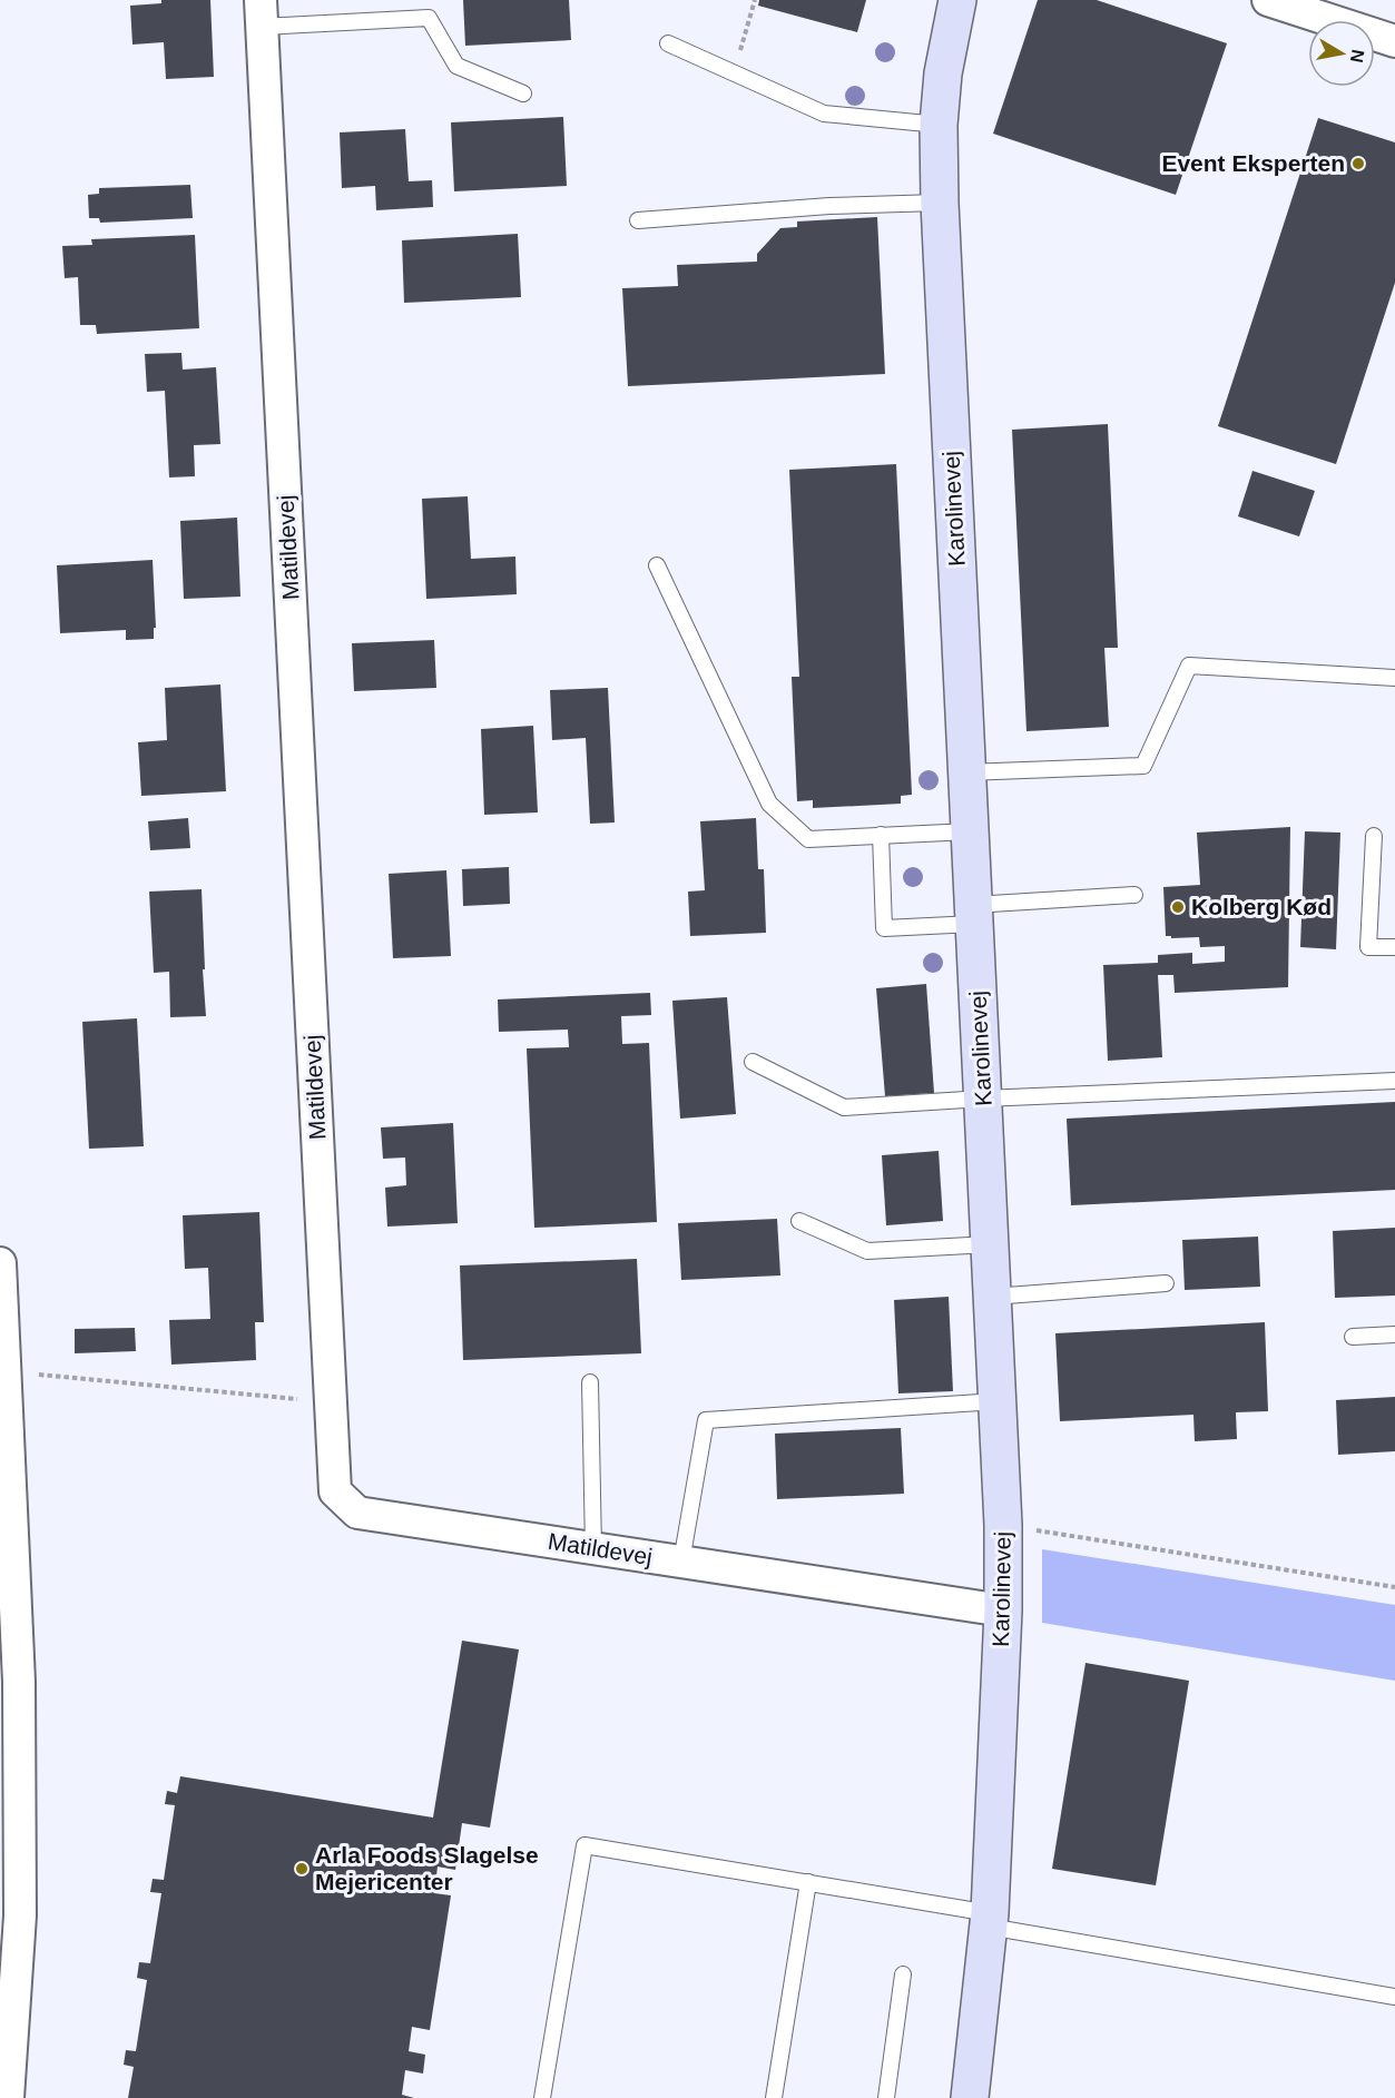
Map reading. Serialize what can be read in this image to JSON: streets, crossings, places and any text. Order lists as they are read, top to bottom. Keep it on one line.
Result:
{"streets":{"street":["Karolinevej","Matildevej"]},"crossings":[["Karolinevej","Matildevej"]],"places":["Event Eksperten","Kolberg Kød","Arla Foods Slagelse Mejericenter"],"north":"right"}
